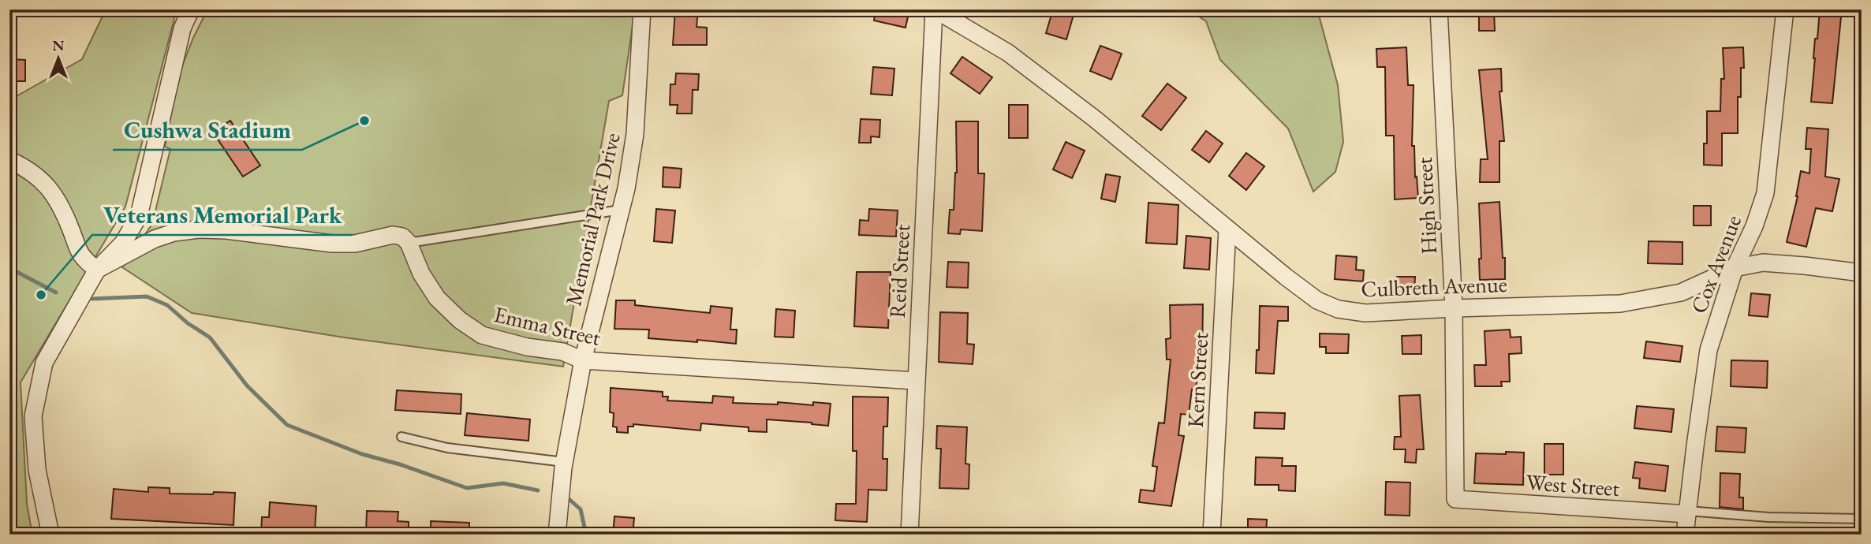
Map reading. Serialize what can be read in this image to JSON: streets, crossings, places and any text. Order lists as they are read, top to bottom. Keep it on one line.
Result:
{"streets":{"street":["High Street","Memorial Park Drive","Cox Avenue","Reid Street","Culbreth Avenue","Emma Street","Kern Street","West Street"]},"crossings":[["High Street","Culbreth Avenue"],["High Street","West Street"],["Memorial Park Drive","Emma Street"],["Cox Avenue","Culbreth Avenue"],["Cox Avenue","West Street"],["Reid Street","Culbreth Avenue"],["Reid Street","Emma Street"],["Culbreth Avenue","Kern Street"]],"places":["Cushwa Stadium","Veterans Memorial Park"],"north":"top"}
